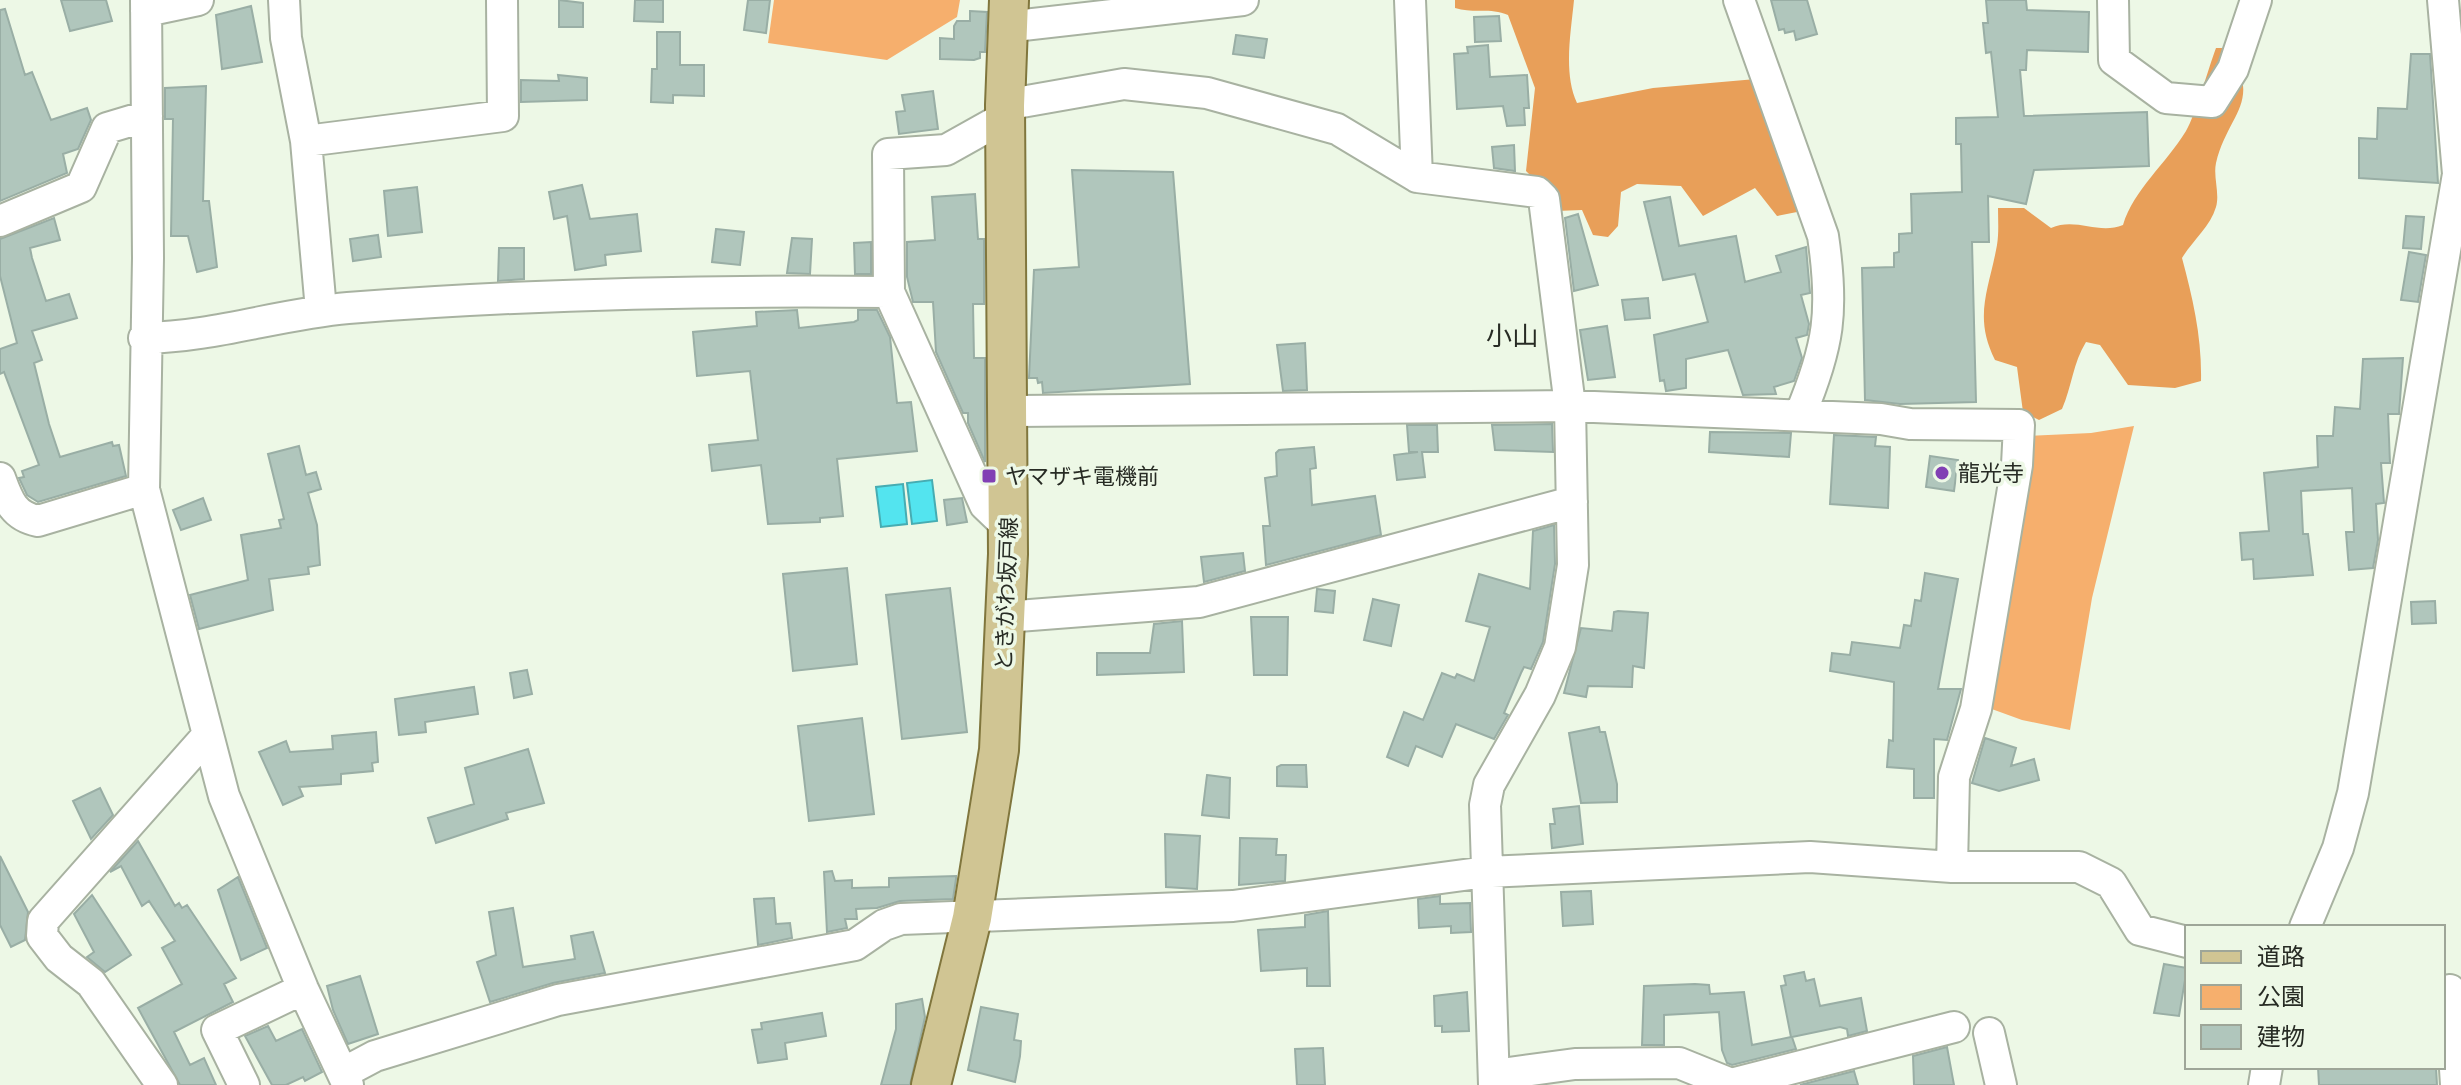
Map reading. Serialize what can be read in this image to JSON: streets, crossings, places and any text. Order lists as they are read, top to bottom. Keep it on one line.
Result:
{"streets":{"main road":["ときがわ坂戸線"]},"districts":["小山"],"places":{"other":["龍光寺"],"transit":["ヤマザキ電機前"]},"legend":["道路","公園","建物"]}
